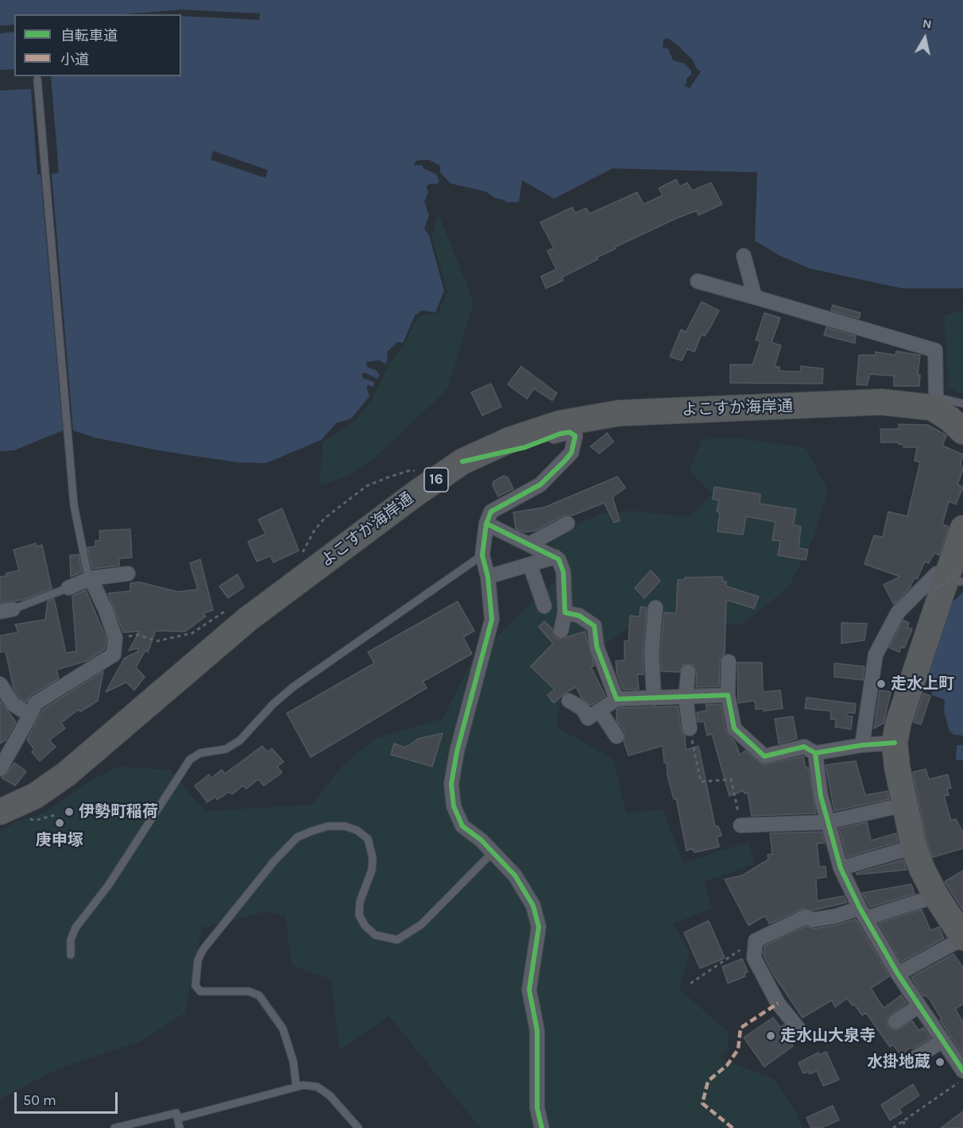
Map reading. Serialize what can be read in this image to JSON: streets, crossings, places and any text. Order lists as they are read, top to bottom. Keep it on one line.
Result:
{"streets":{"highway":["よこすか海岸通","16"]},"places":["走水上町","伊勢町稲荷","庚申塚","走水山大泉寺","水掛地蔵"],"legend":["自転車道","小道"],"scale_bar":"50 m","north":"top"}
